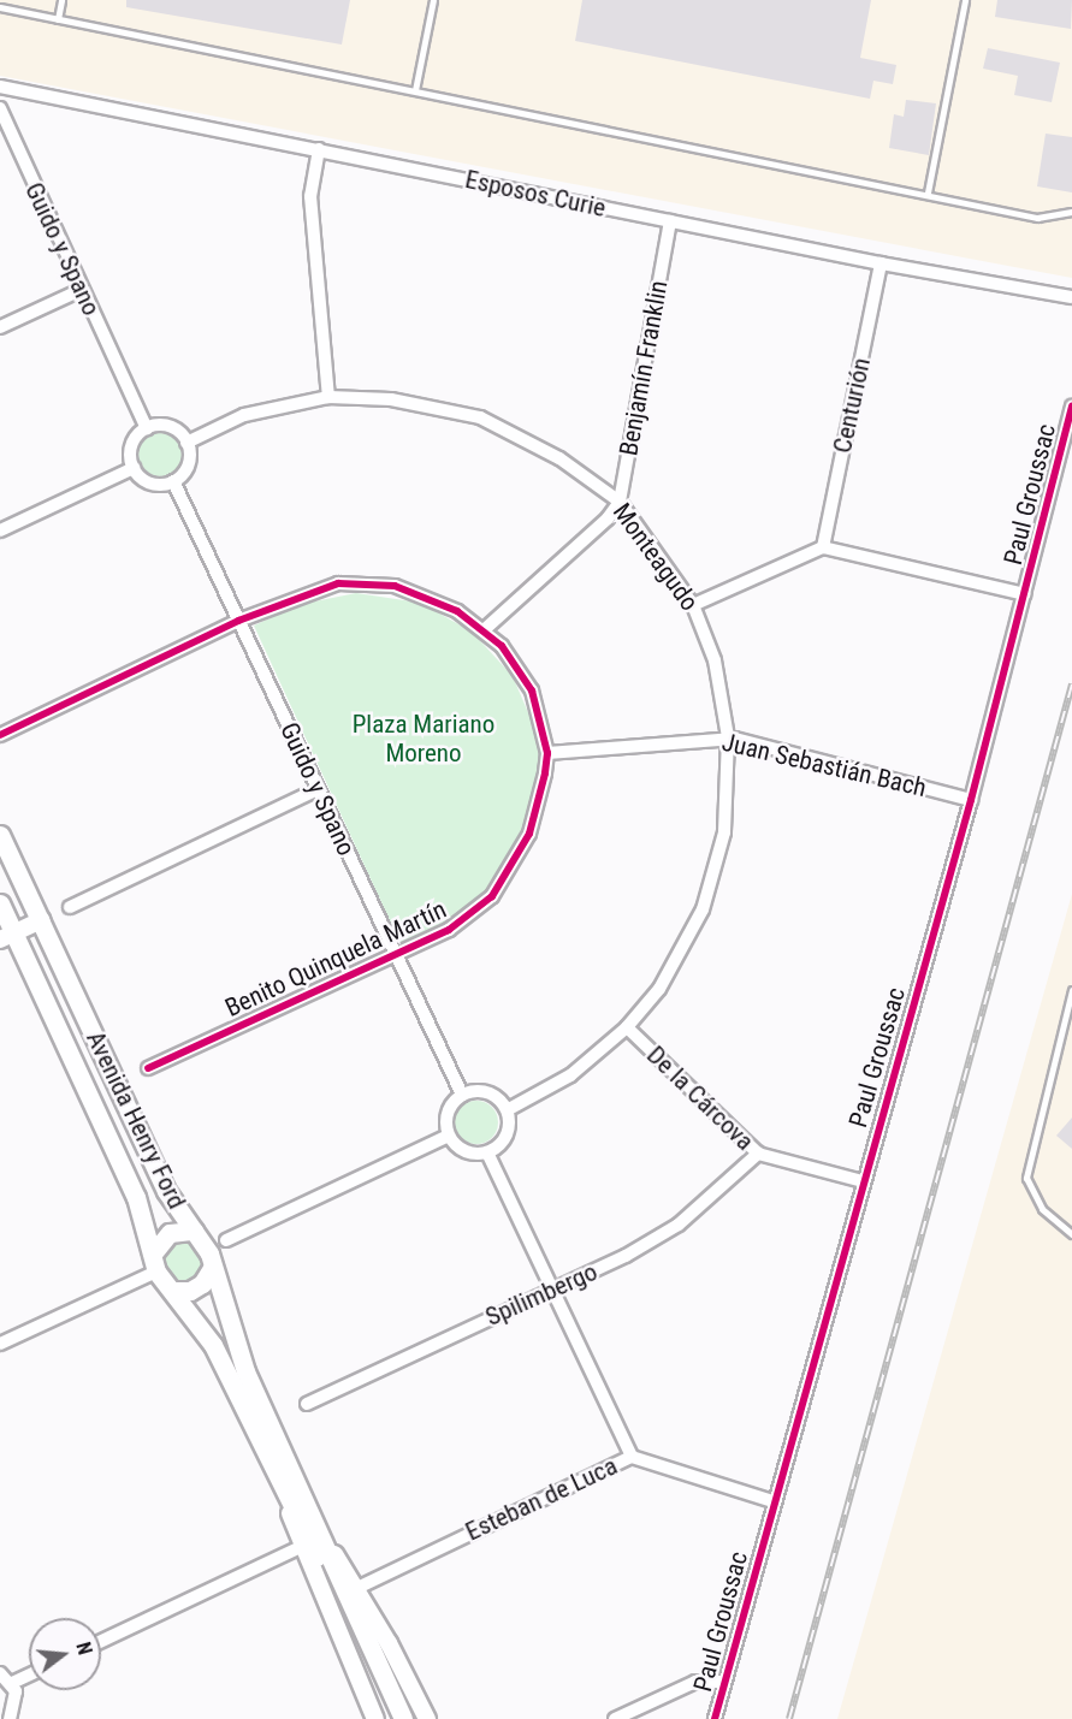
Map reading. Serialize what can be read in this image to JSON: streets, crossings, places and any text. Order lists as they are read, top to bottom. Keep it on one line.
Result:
{"streets":{"main road":["Avenida Henry Ford"],"street":["Esposos Curie","Guido y Spano","Benjamín Franklin","Centurión","Paul Groussac","Monteagudo","Juan Sebastián Bach","Benito Quinquela Martín","De la Cárcova","Spilimbergo","Esteban de Luca"]},"crossings":[["Esposos Curie","Benjamín Franklin"],["Esposos Curie","Centurión"],["Guido y Spano","Monteagudo"],["Guido y Spano","Benito Quinquela Martín"],["Benjamín Franklin","Monteagudo"],["Benjamín Franklin","Benito Quinquela Martín"],["Paul Groussac","Juan Sebastián Bach"],["Paul Groussac","De la Cárcova"],["Paul Groussac","Esteban de Luca"],["Monteagudo","Juan Sebastián Bach"],["Monteagudo","De la Cárcova"],["Juan Sebastián Bach","Benito Quinquela Martín"],["De la Cárcova","Spilimbergo"],["Avenida Henry Ford","Esteban de Luca"]],"parks":["Plaza Mariano Moreno"],"north":"right"}
